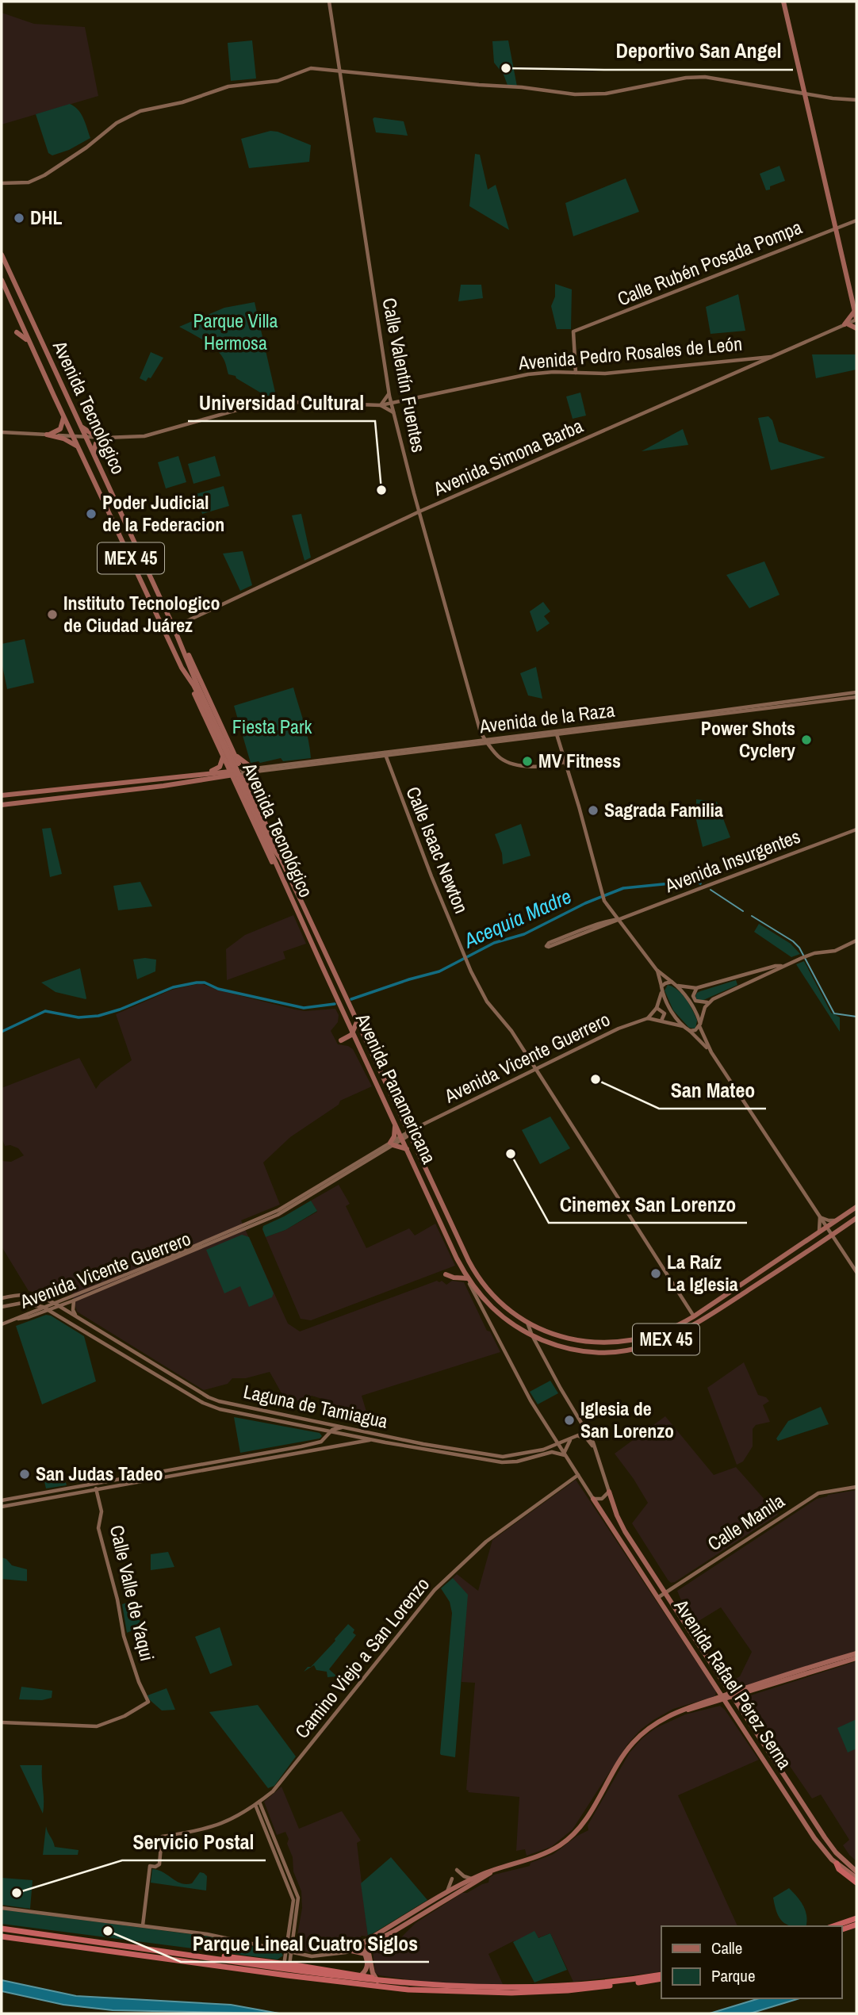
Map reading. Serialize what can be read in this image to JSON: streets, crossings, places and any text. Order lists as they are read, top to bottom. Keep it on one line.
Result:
{"streets":{"main road":["Avenida Tecnológico","MEX 45","Avenida Panamericana","Avenida Rafael Pérez Serna"],"street":["Calle Rubén Posada Pompa","Avenida Pedro Rosales de León","Calle Valentín Fuentes","Avenida Simona Barba","Avenida de la Raza","Calle Isaac Newton","Avenida Insurgentes","Avenida Vicente Guerrero","Laguna de Tamiagua","Calle Manila","Calle Valle de Yaqui","Camino Viejo a San Lorenzo"]},"crossings":[["Calle Rubén Posada Pompa","Avenida Pedro Rosales de León"],["Avenida Pedro Rosales de León","Calle Valentín Fuentes"],["Avenida Pedro Rosales de León","Avenida Tecnológico"],["Avenida Pedro Rosales de León","Avenida Simona Barba"],["Calle Valentín Fuentes","Avenida Simona Barba"],["Calle Valentín Fuentes","Avenida de la Raza"],["Avenida Tecnológico","Avenida Simona Barba"],["Avenida Tecnológico","Avenida Panamericana"],["MEX 45","Calle Isaac Newton"],["MEX 45","Avenida Panamericana"],["MEX 45","Laguna de Tamiagua"],["MEX 45","Camino Viejo a San Lorenzo"],["MEX 45","Avenida Rafael Pérez Serna"],["Avenida de la Raza","Calle Isaac Newton"],["Calle Isaac Newton","Avenida Vicente Guerrero"],["Avenida Vicente Guerrero","Avenida Panamericana"],["Avenida Vicente Guerrero","Laguna de Tamiagua"],["Calle Manila","Avenida Rafael Pérez Serna"]],"water":["Acequia Madre"],"parks":["Parque Villa Hermosa","Fiesta Park"],"places":["Deportivo San Angel","DHL","Universidad Cultural","Poder Judicial de la Federacion","Instituto Tecnologico de Ciudad Juárez","Power Shots Cyclery","MV Fitness","Sagrada Familia","San Mateo","Cinemex San Lorenzo","La Raíz La Iglesia","Iglesia de San Lorenzo","San Judas Tadeo","Servicio Postal","Parque Lineal Cuatro Siglos"],"legend":["Calle","Parque"]}
